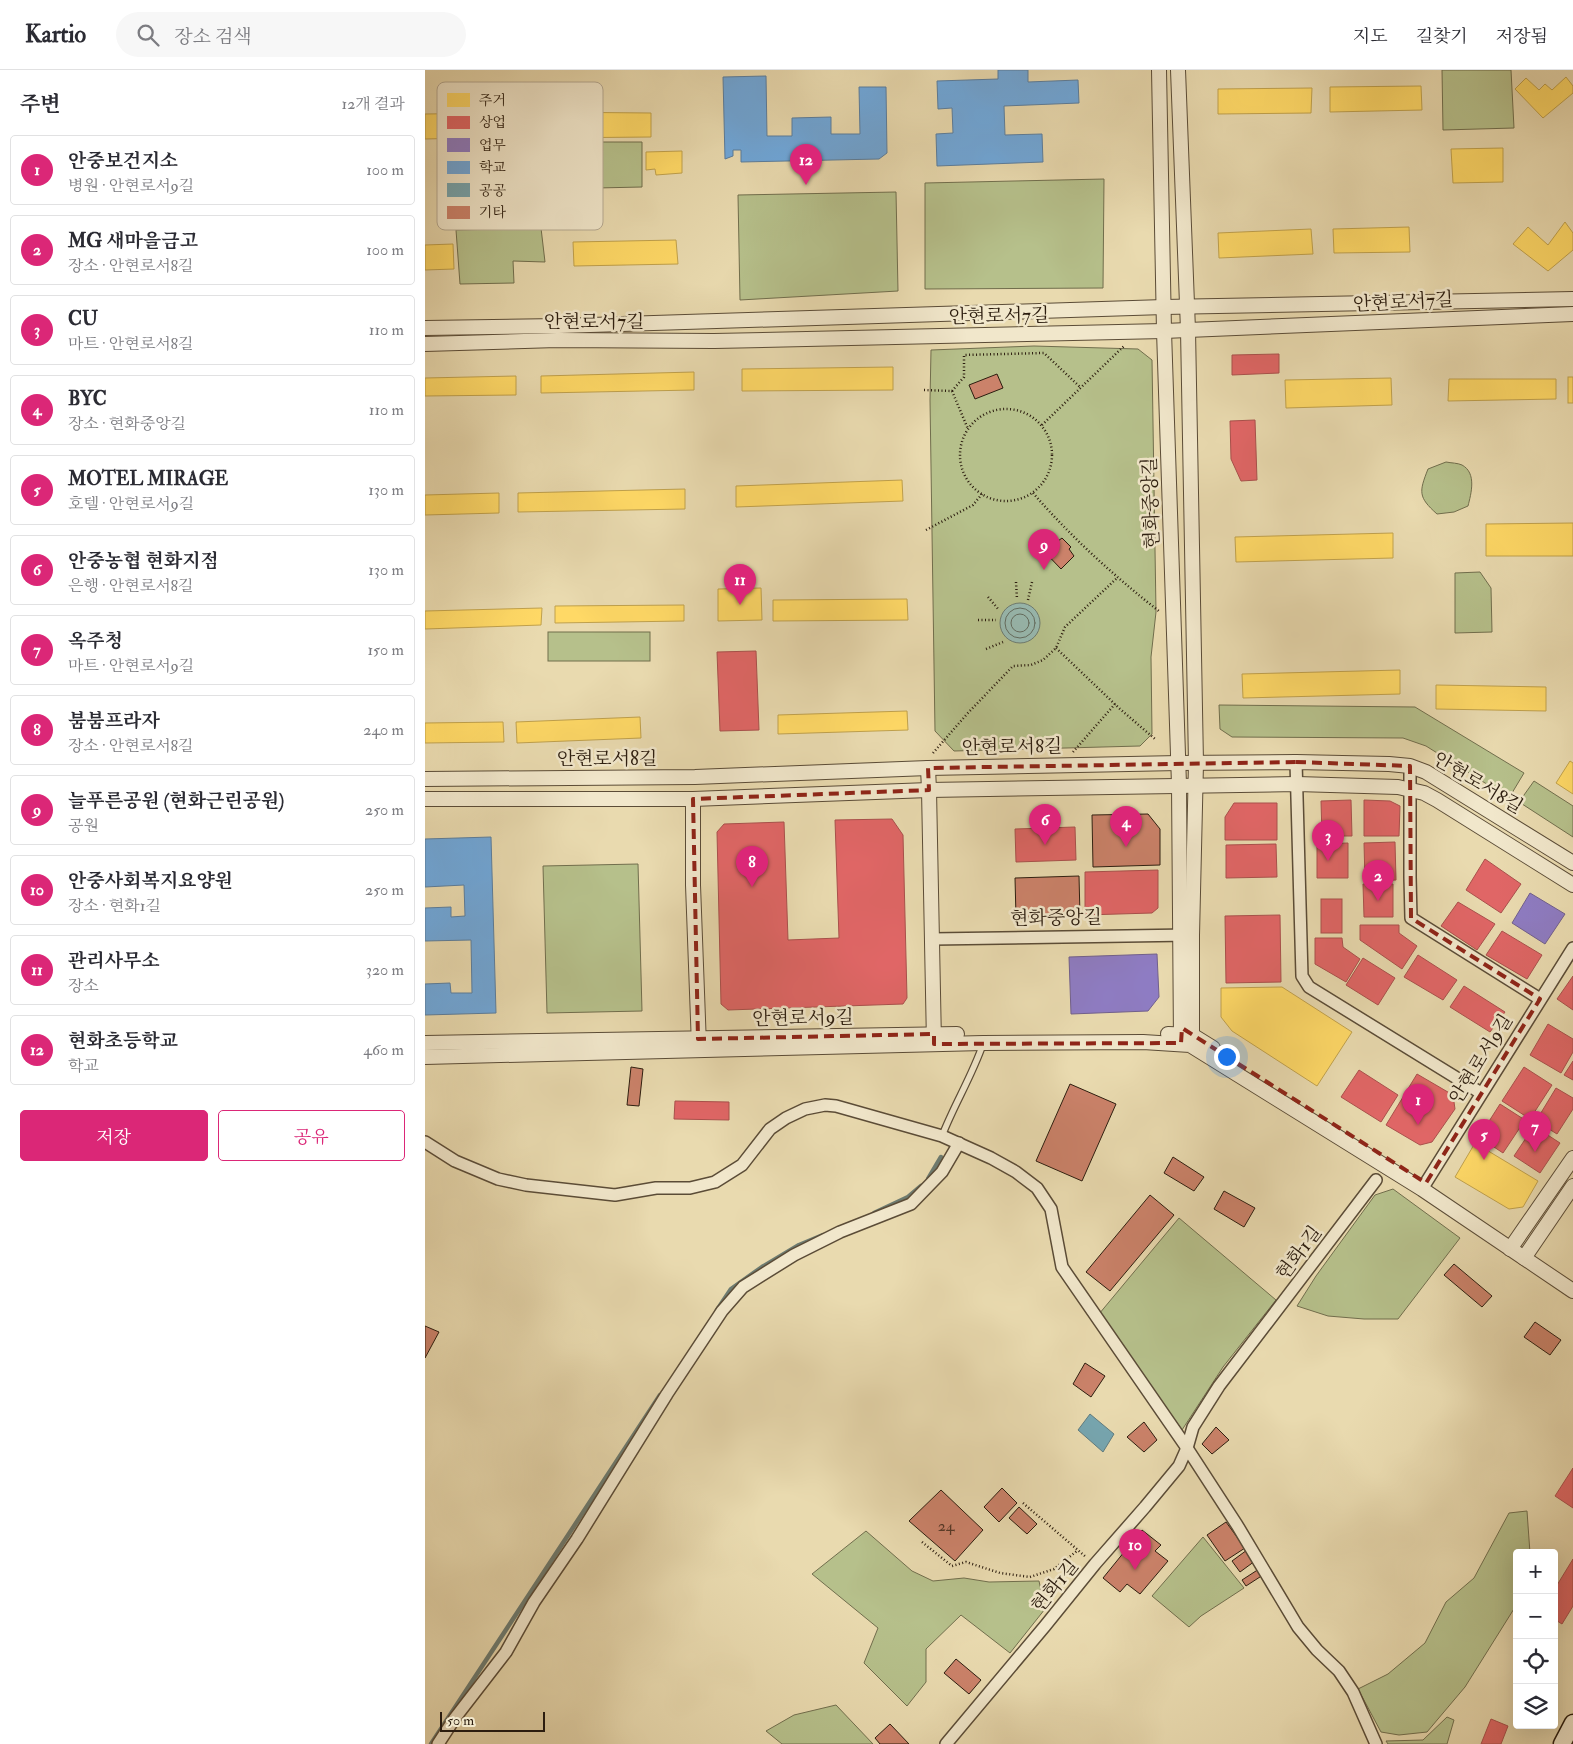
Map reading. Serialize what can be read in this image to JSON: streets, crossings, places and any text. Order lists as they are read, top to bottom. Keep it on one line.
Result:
{"streets":{"street":["안현로서7길","현화중앙길","안현로서8길","안현로서9길","현화1길"]},"crossings":[["안현로서7길","현화중앙길"],["현화중앙길","안현로서8길"]],"house_numbers":["24"],"legend":["주거","상업","업무","학교","공공","기타"],"scale_bar":"50 m","page":{"header":"Kartio","search":"장소 검색","nav":["지도","길찾기","저장됨"],"heading":["주변","12개 결과"],"list":[{"mark":"1","name":"안중보건지소","note":"병원 · 안현로서9길","value":"100 m"},{"mark":"2","name":"MG 새마을금고","note":"장소 · 안현로서8길","value":"100 m"},{"mark":"3","name":"CU","note":"마트 · 안현로서8길","value":"110 m"},{"mark":"4","name":"BYC","note":"장소 · 현화중앙길","value":"110 m"},{"mark":"5","name":"MOTEL MIRAGE","note":"호텔 · 안현로서9길","value":"130 m"},{"mark":"6","name":"안중농협 현화지점","note":"은행 · 안현로서8길","value":"130 m"},{"mark":"7","name":"옥주청","note":"마트 · 안현로서9길","value":"150 m"},{"mark":"8","name":"붐붐프라자","note":"장소 · 안현로서8길","value":"240 m"},{"mark":"9","name":"늘푸른공원 (현화근린공원)","note":"공원","value":"250 m"},{"mark":"10","name":"안중사회복지요양원","note":"장소 · 현화1길","value":"250 m"},{"mark":"11","name":"관리사무소","note":"장소","value":"320 m"},{"mark":"12","name":"현화초등학교","note":"학교","value":"460 m"}],"pins":["12","9","11","6","4","3","8","2","1","7","5","10"],"buttons":["저장","공유"],"map_buttons":["+","−"],"scale":"50 m"}}
